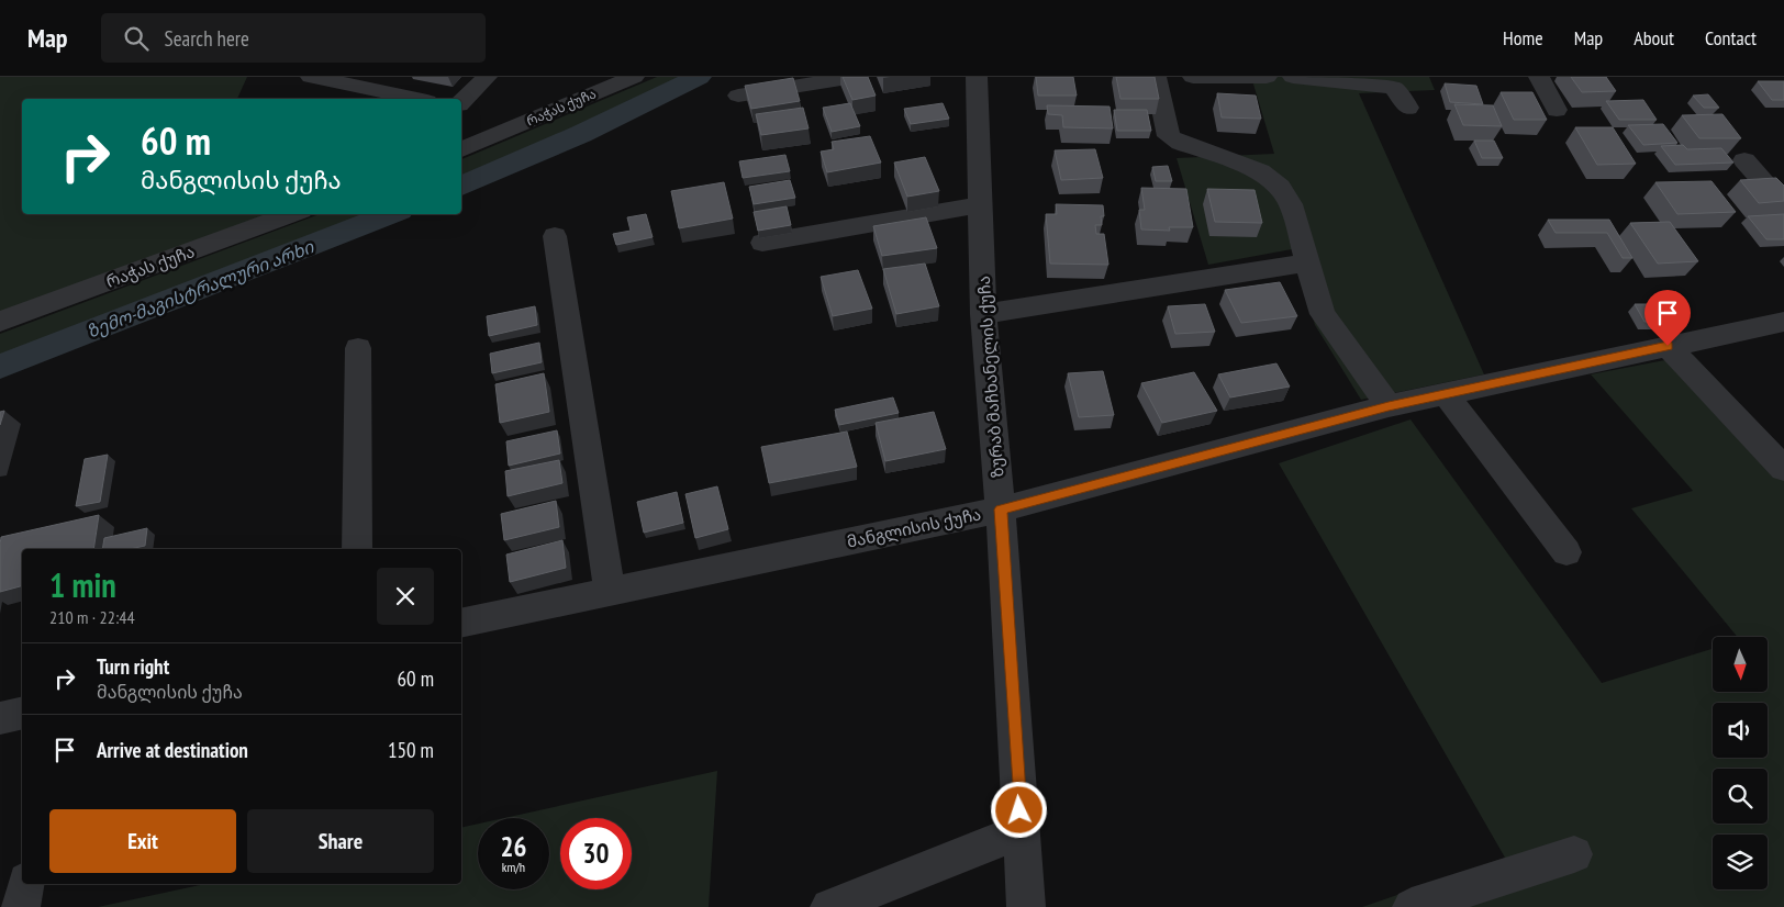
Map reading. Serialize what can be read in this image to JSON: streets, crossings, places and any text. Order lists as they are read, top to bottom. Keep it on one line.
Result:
{"streets":{"street":["რაჭას ქუჩა","ზურაბ მაჩხანელის ქუჩა","მანგლისის ქუჩა"]},"crossings":[["ზურაბ მაჩხანელის ქუჩა","მანგლისის ქუჩა"]],"water":["ზემო-მაგისტრალური არხი"],"north":"bottom","page":{"header":"Map","search":"Search here","nav":["Home","Map","About","Contact"],"turn":["60 m","მანგლისის ქუჩა"],"heading":["1 min","210 m · 22:44"],"list":[{"name":"Turn right","note":"მანგლისის ქუჩა","value":"60 m"},{"name":"Arrive at destination","value":"150 m"}],"buttons":["Exit","Share"],"speed":"26 km/h","limit":"30"}}
